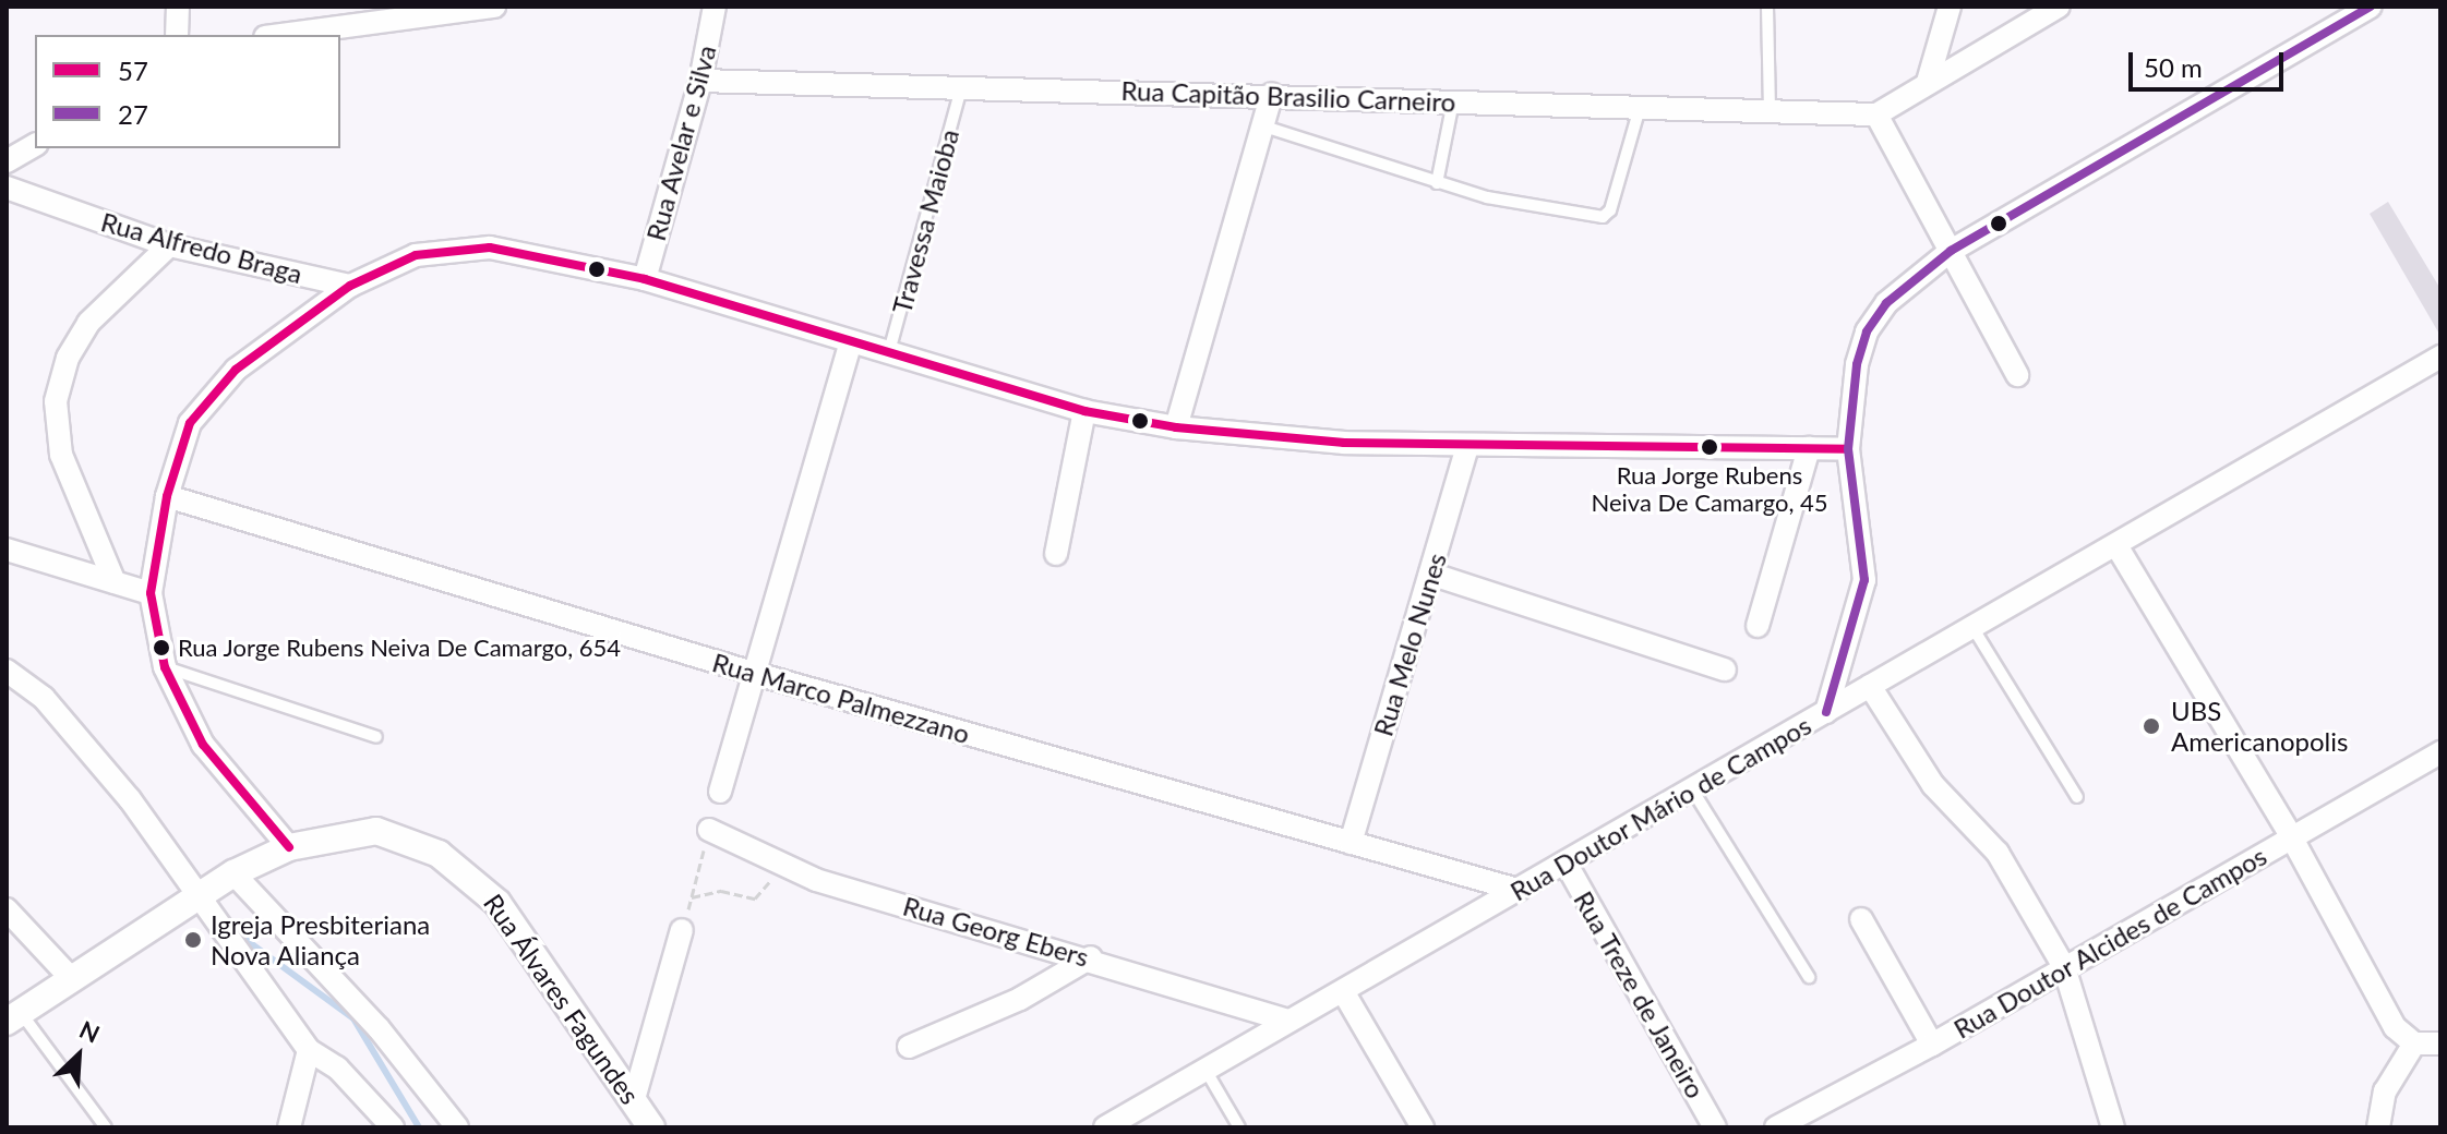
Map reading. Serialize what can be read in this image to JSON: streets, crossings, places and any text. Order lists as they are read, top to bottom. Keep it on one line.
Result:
{"streets":{"street":["Rua Capitão Brasilio Carneiro","Rua Avelar e Silva","Rua Alfredo Braga","Rua Melo Nunes","Rua Marco Palmezzano","Rua Doutor Mário de Campos","Rua Georg Ebers","Rua Doutor Alcides de Campos","Rua Treze de Janeiro","Rua Álvares Fagundes"],"lane":["Travessa Maioba"]},"crossings":[["Rua Capitão Brasilio Carneiro","Rua Avelar e Silva"],["Rua Capitão Brasilio Carneiro","Travessa Maioba"],["Rua Melo Nunes","Rua Marco Palmezzano"],["Rua Marco Palmezzano","Rua Doutor Mário de Campos"],["Rua Doutor Mário de Campos","Rua Georg Ebers"],["Rua Doutor Mário de Campos","Rua Treze de Janeiro"]],"places":["Rua Jorge Rubens Neiva De Camargo, 45","Rua Jorge Rubens Neiva De Camargo, 654","UBS Americanopolis","Igreja Presbiteriana Nova Aliança"],"lines":["transit line 27","transit line 57"],"legend":["57","27"],"scale_bar":"50 m","north":"top right"}
